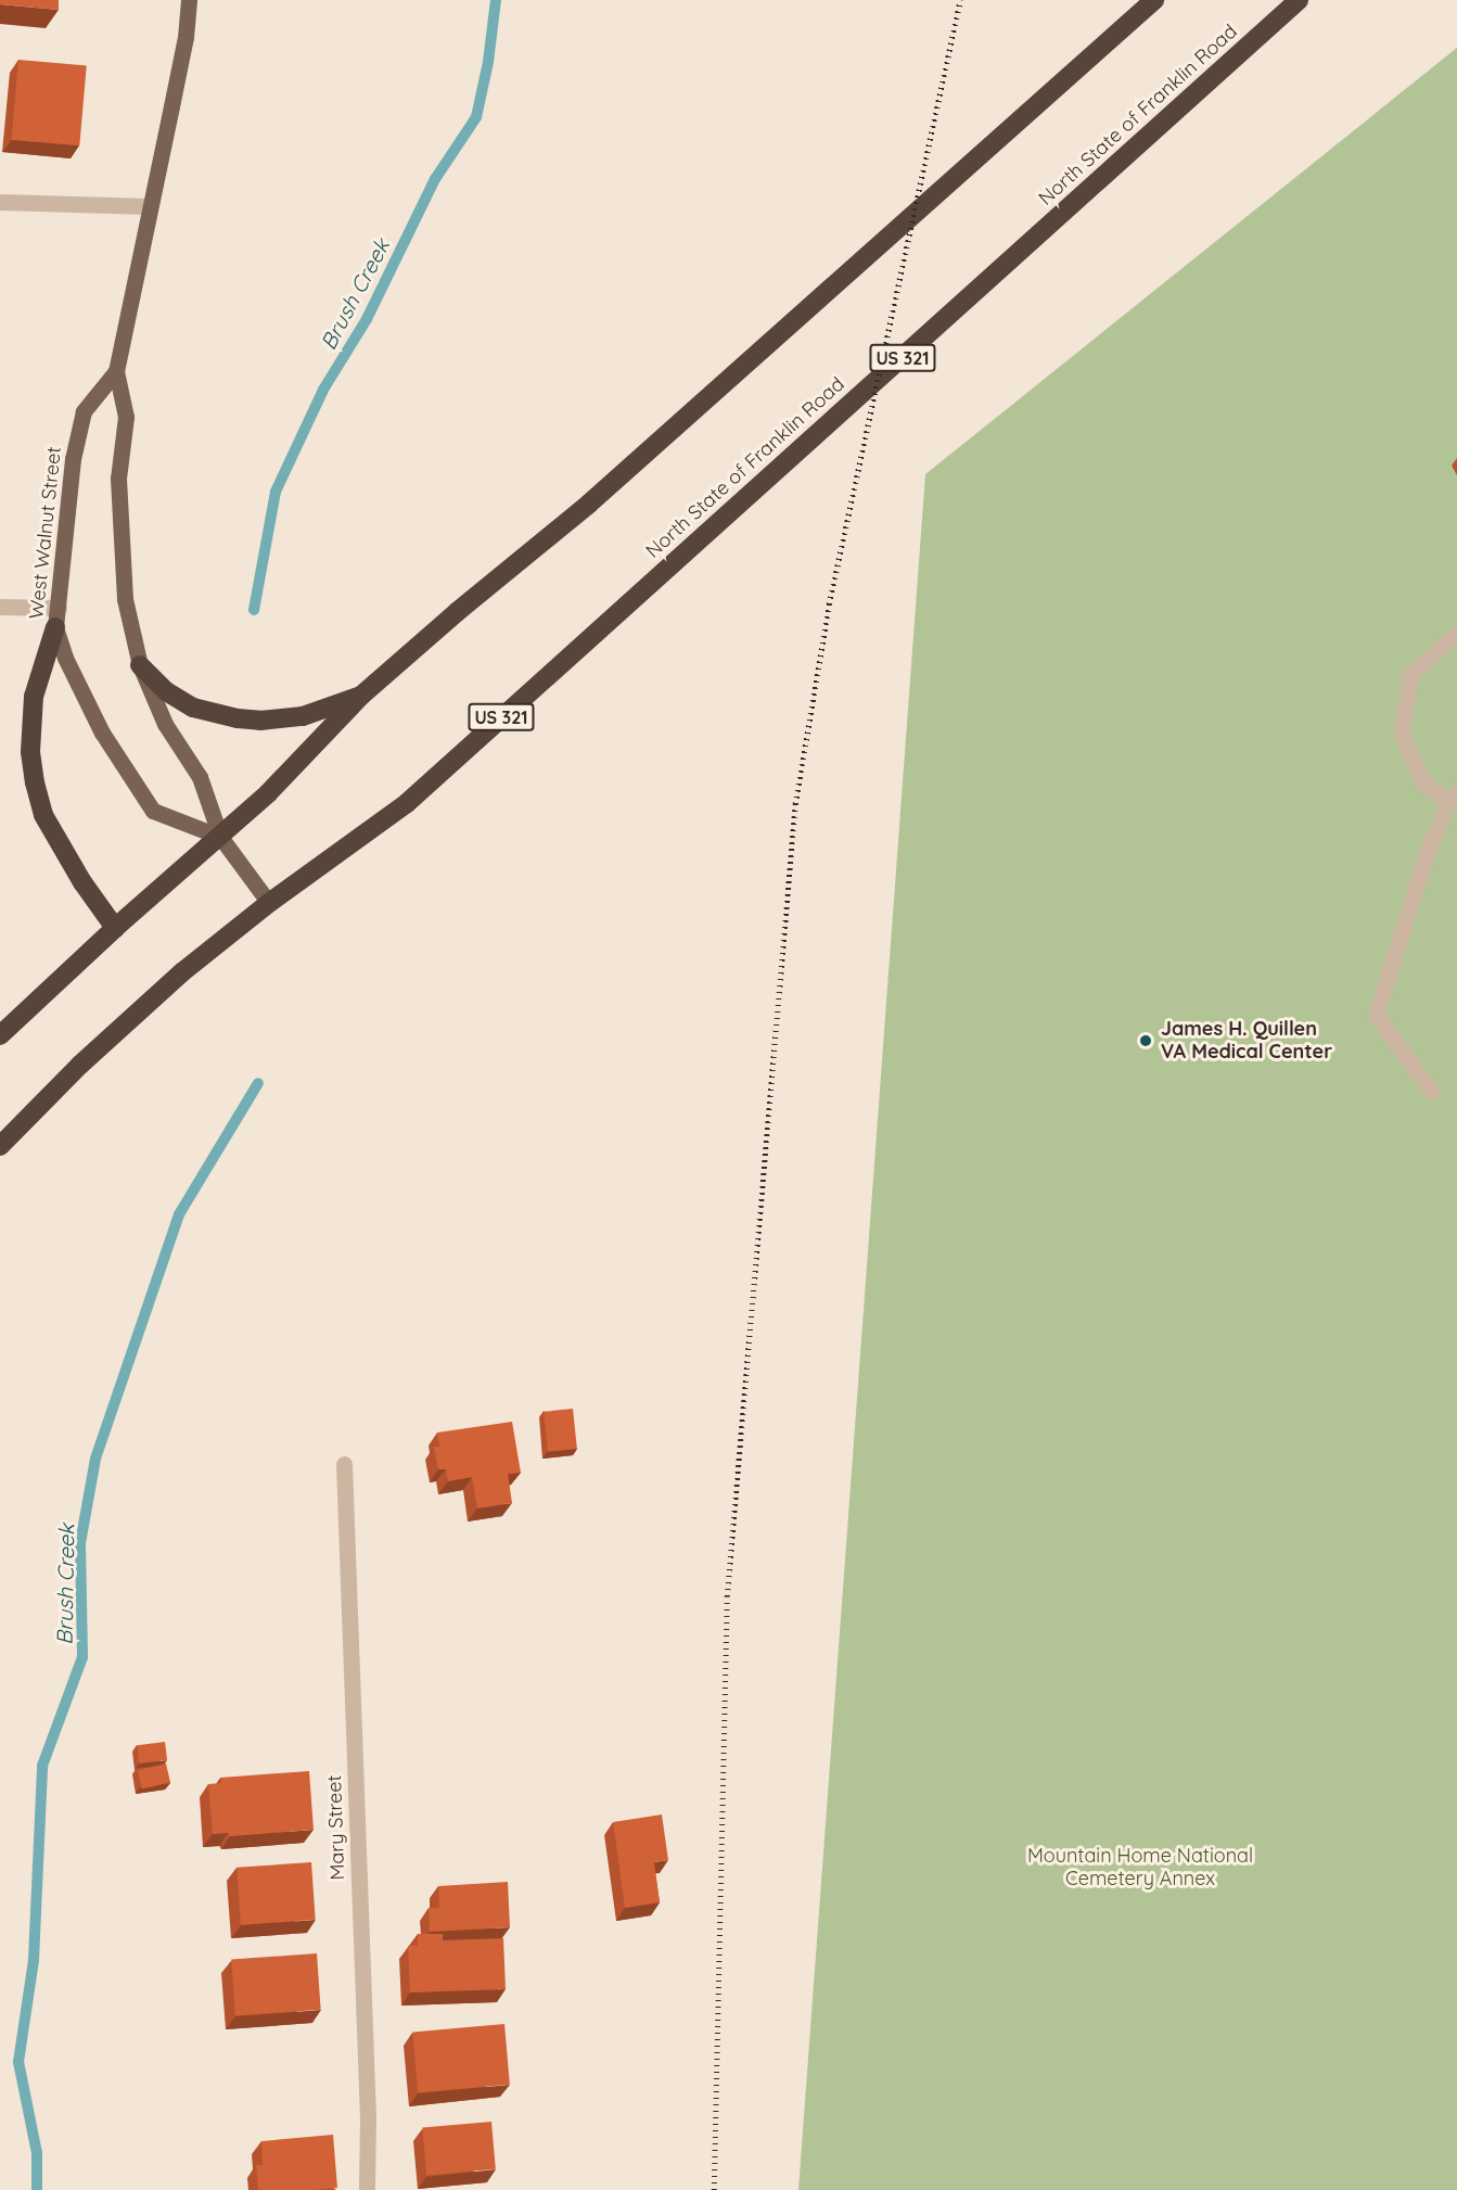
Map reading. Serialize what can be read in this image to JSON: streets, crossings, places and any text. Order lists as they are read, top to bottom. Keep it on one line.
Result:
{"streets":{"highway":["North State of Franklin Road","US 321"],"main road":["West Walnut Street"],"street":["Mary Street"]},"crossings":[["North State of Franklin Road","US 321"],["North State of Franklin Road","West Walnut Street"],["US 321","West Walnut Street"]],"water":["Brush Creek"],"parks":["Mountain Home National Cemetery Annex"],"places":["James H. Quillen VA Medical Center"]}
